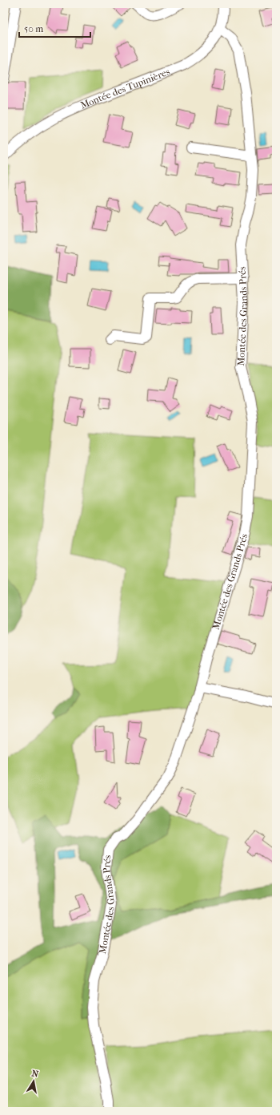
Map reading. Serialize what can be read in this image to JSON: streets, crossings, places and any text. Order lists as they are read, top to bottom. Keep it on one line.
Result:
{"streets":{"street":["Montée des Tupinières","Montée des Grands Prés"]},"crossings":[["Montée des Tupinières","Montée des Grands Prés"]],"scale_bar":"50 m","north":"top"}
